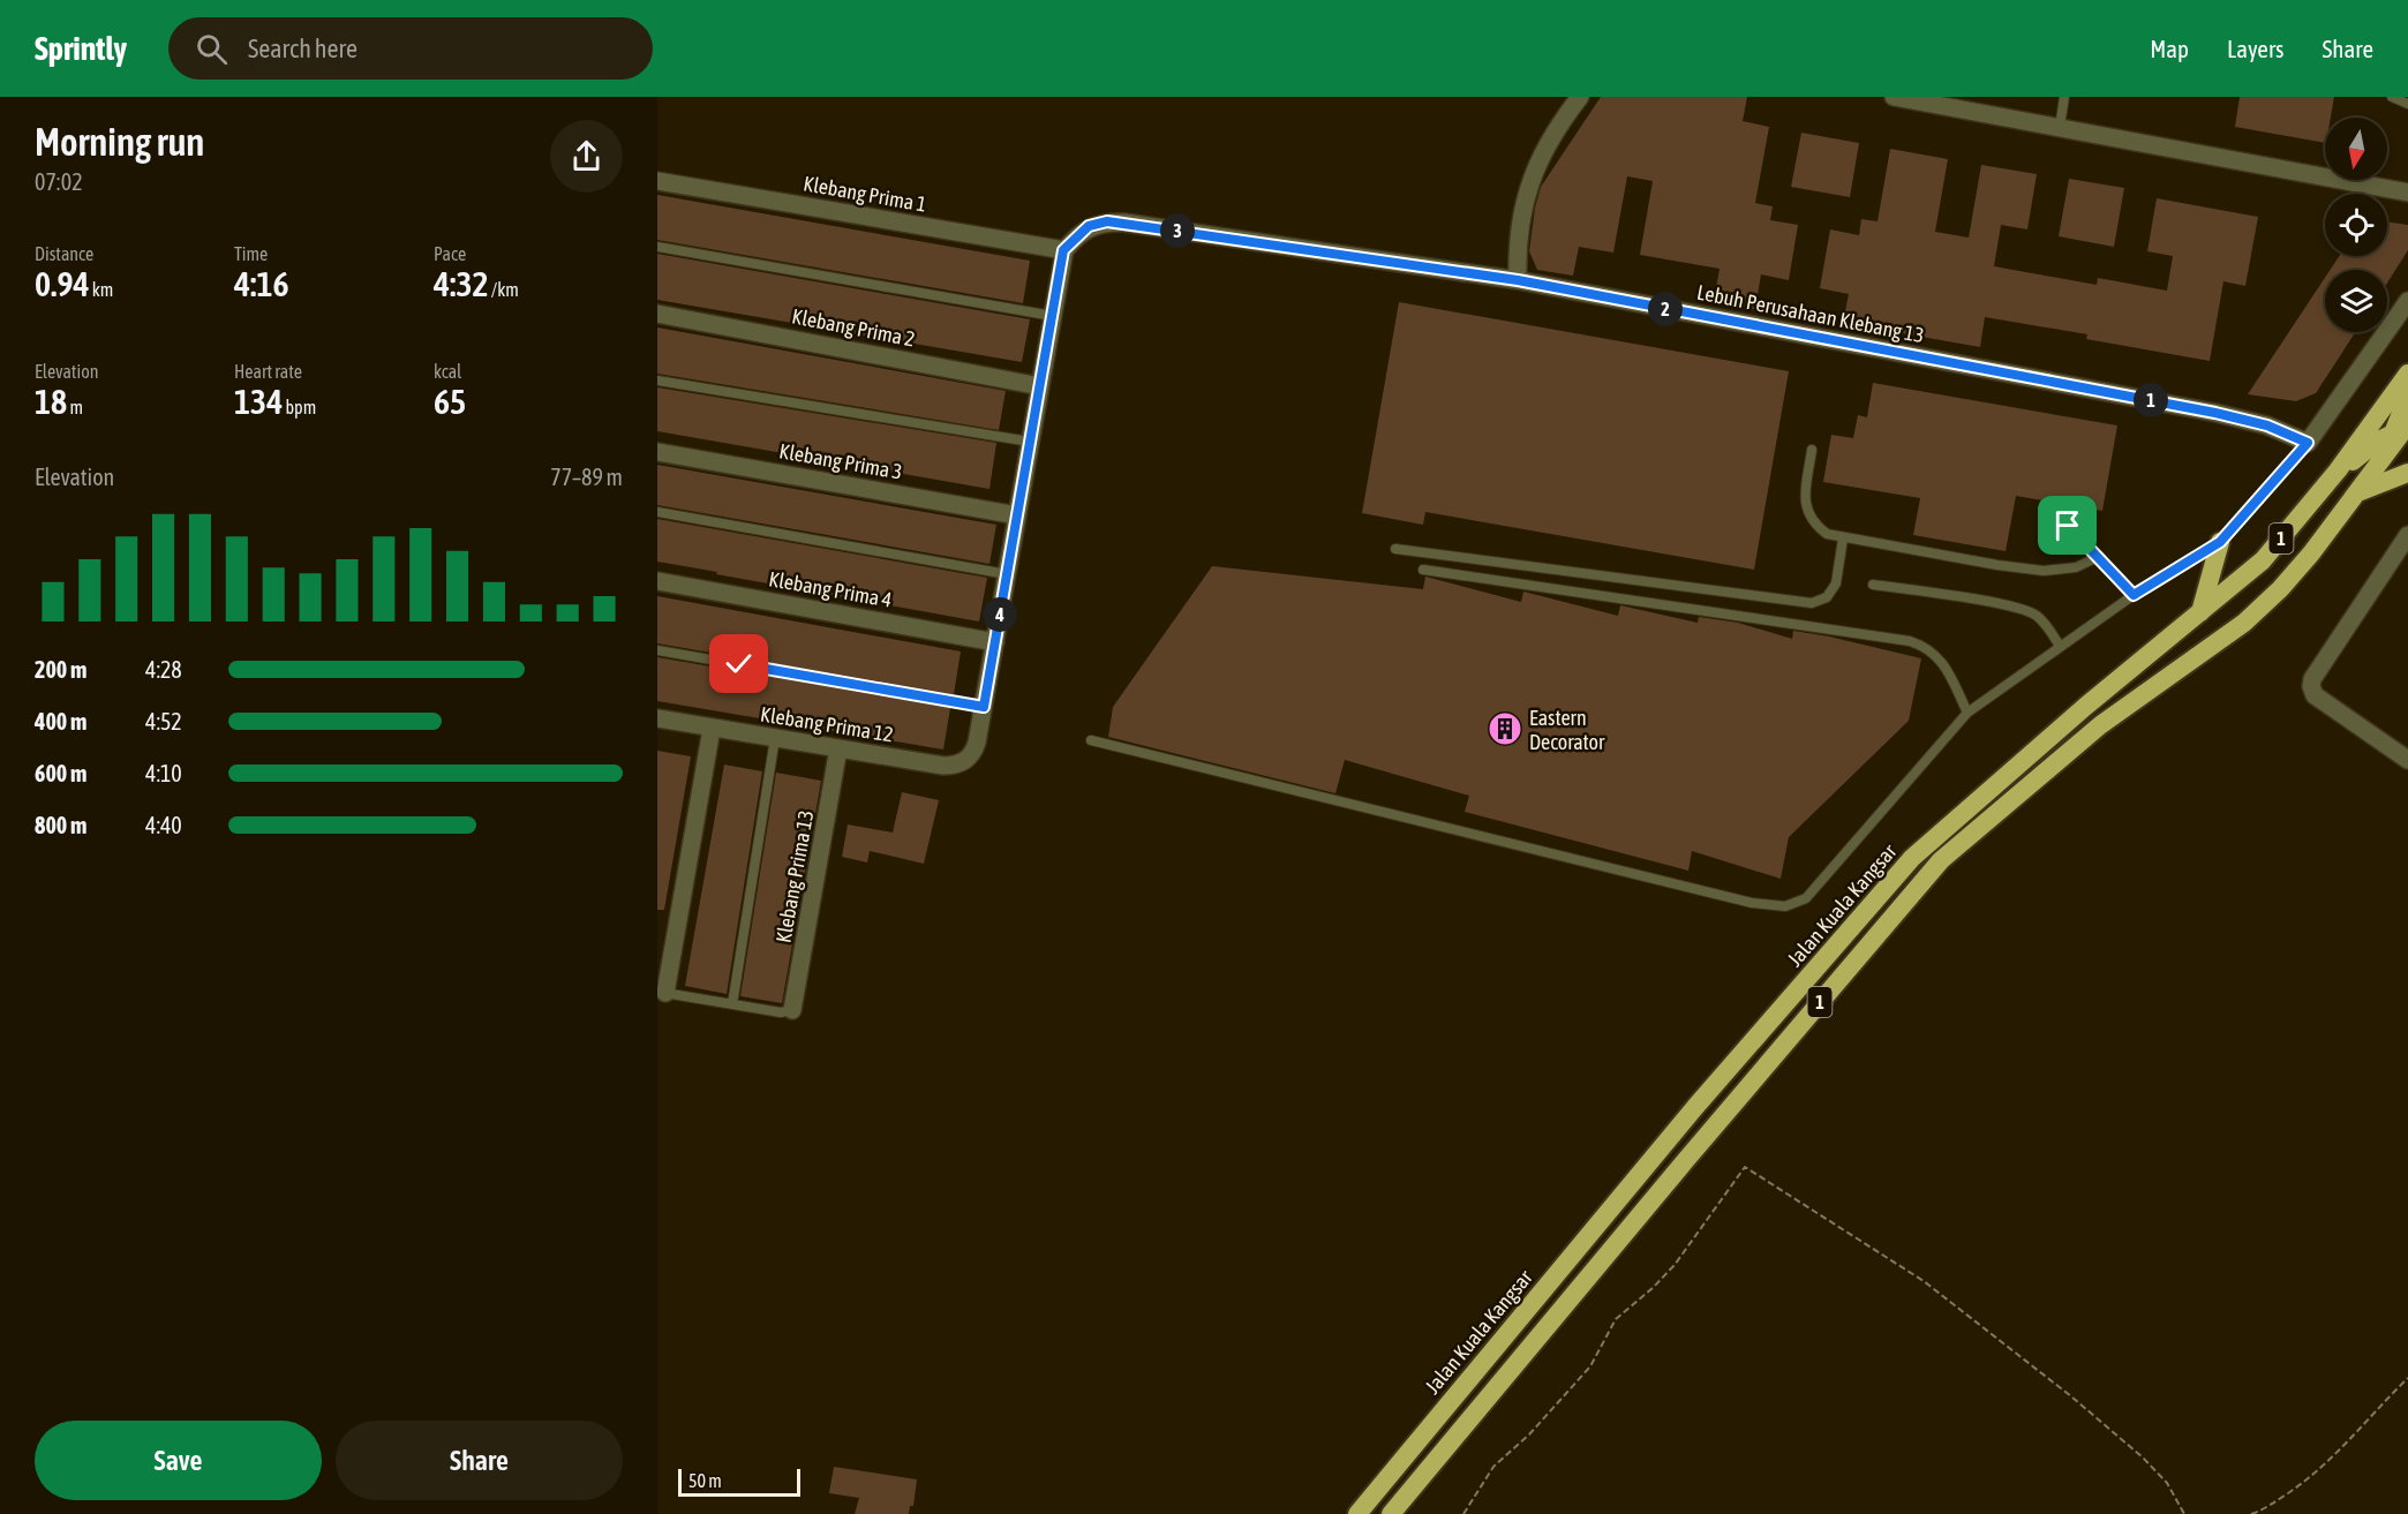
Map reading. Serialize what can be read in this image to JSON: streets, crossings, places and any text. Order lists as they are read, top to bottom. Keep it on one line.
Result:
{"streets":{"highway":["1","Jalan Kuala Kangsar"],"street":["Klebang Prima 1","Lebuh Perusahaan Klebang 13","Klebang Prima 2","Klebang Prima 3","Klebang Prima 4","Klebang Prima 12","Klebang Prima 13"]},"crossings":[["Klebang Prima 1","Lebuh Perusahaan Klebang 13"],["Klebang Prima 12","Klebang Prima 13"]],"places":{"building":["Eastern Decorator"]},"scale_bar":"50 m","north":"bottom","page":{"header":"Sprintly","search":"Search here","nav":["Map","Layers","Share"],"heading":["Morning run","07:02"],"pins":["3","2","1","4"],"stats":[["Distance","0.94 km"],["Time","4:16"],["Pace","4:32 /km"],["Elevation","18 m"],["Heart rate","134 bpm"],["kcal","65"]],"chart":["Elevation","77–89 m"],"list":[{"name":"200 m","note":"4:28"},{"name":"400 m","note":"4:52"},{"name":"600 m","note":"4:10"},{"name":"800 m","note":"4:40"}],"buttons":["Save","Share"],"scale":"50 m"}}
